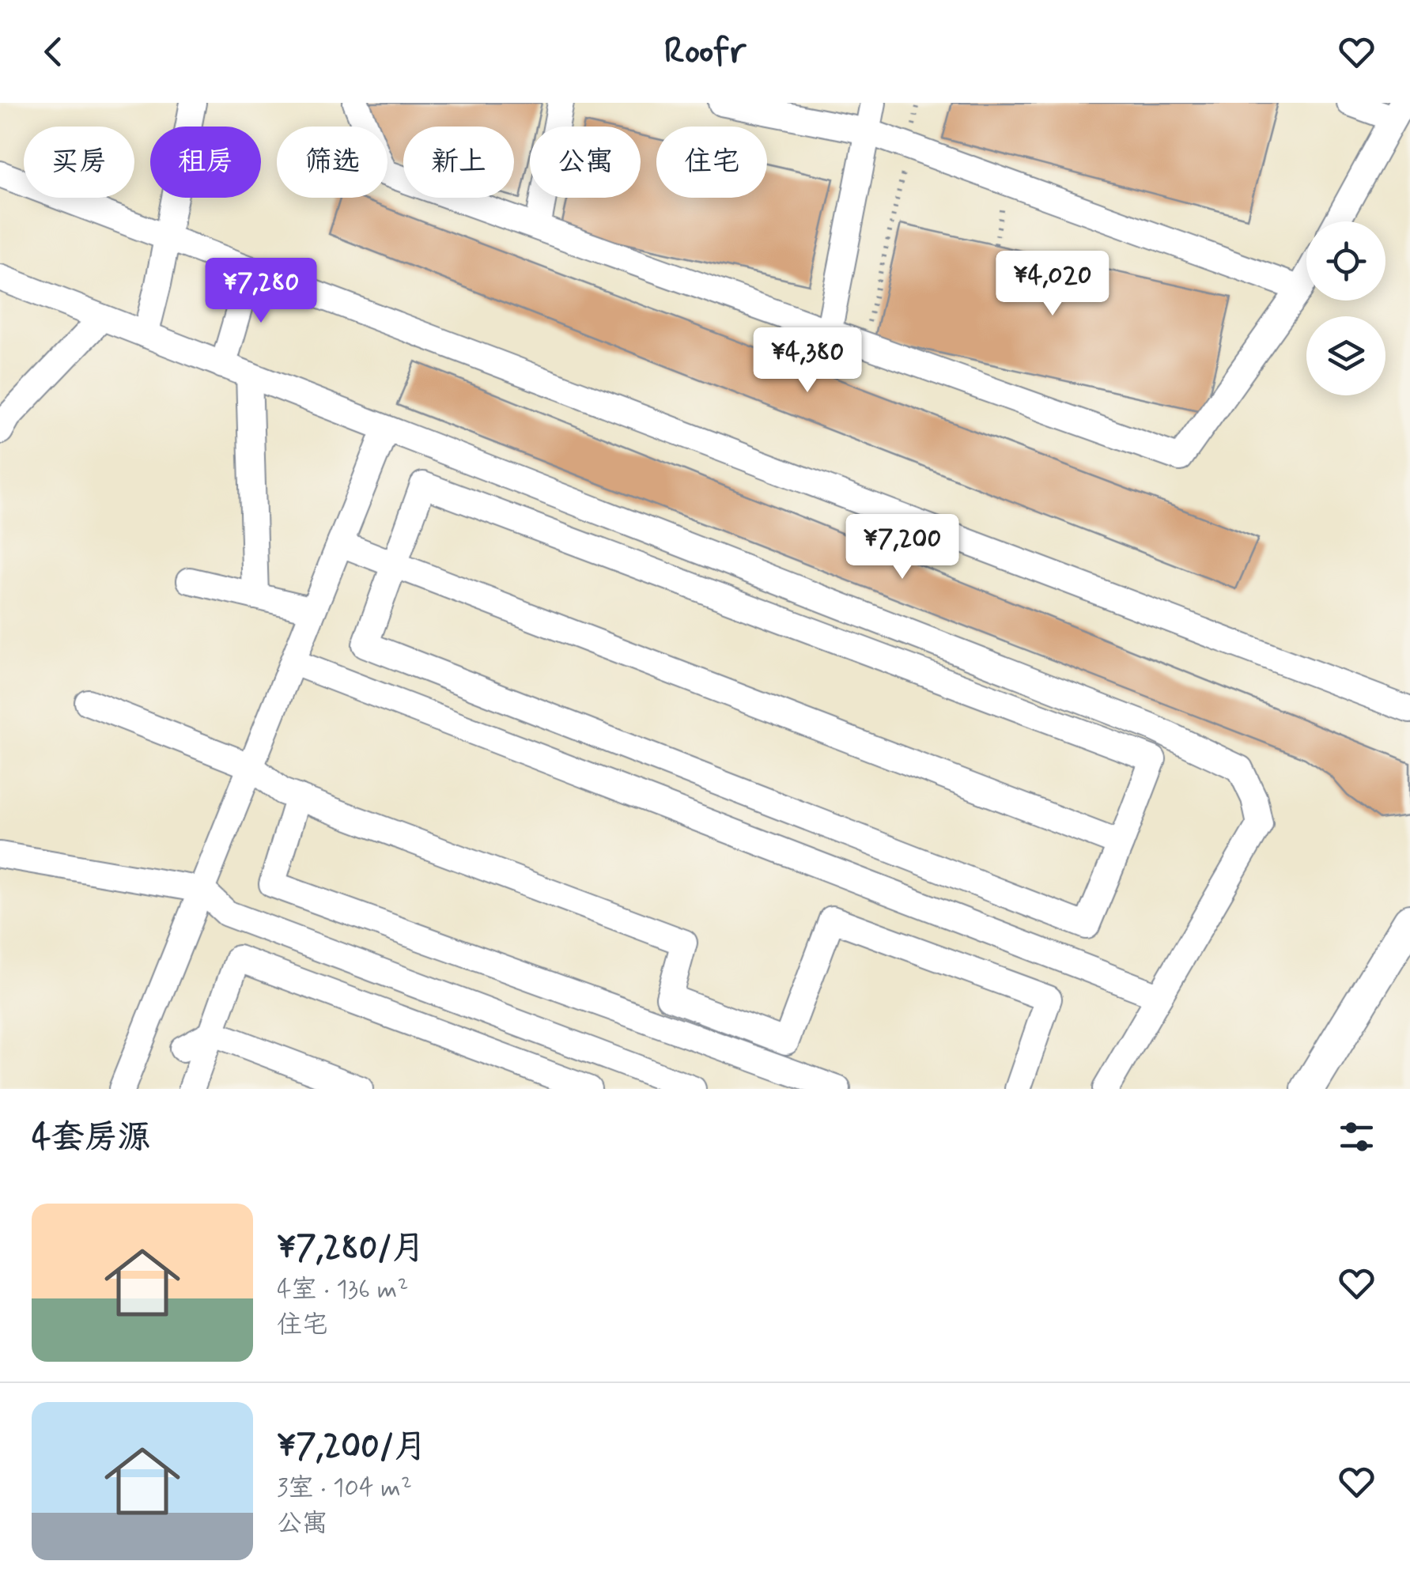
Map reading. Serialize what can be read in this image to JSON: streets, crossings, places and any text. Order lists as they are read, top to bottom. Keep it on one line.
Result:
{"page":{"header":"Roofr","chip":["买房","租房","筛选","新上","公寓","住宅"],"price":["¥4,020","¥7,280","¥4,380","¥7,200"],"heading":"4套房源","list":[{"name":"¥7,280/月","note":"4室 · 136 m² · 住宅"},{"name":"¥7,200/月","note":"3室 · 104 m² · 公寓"}]}}
